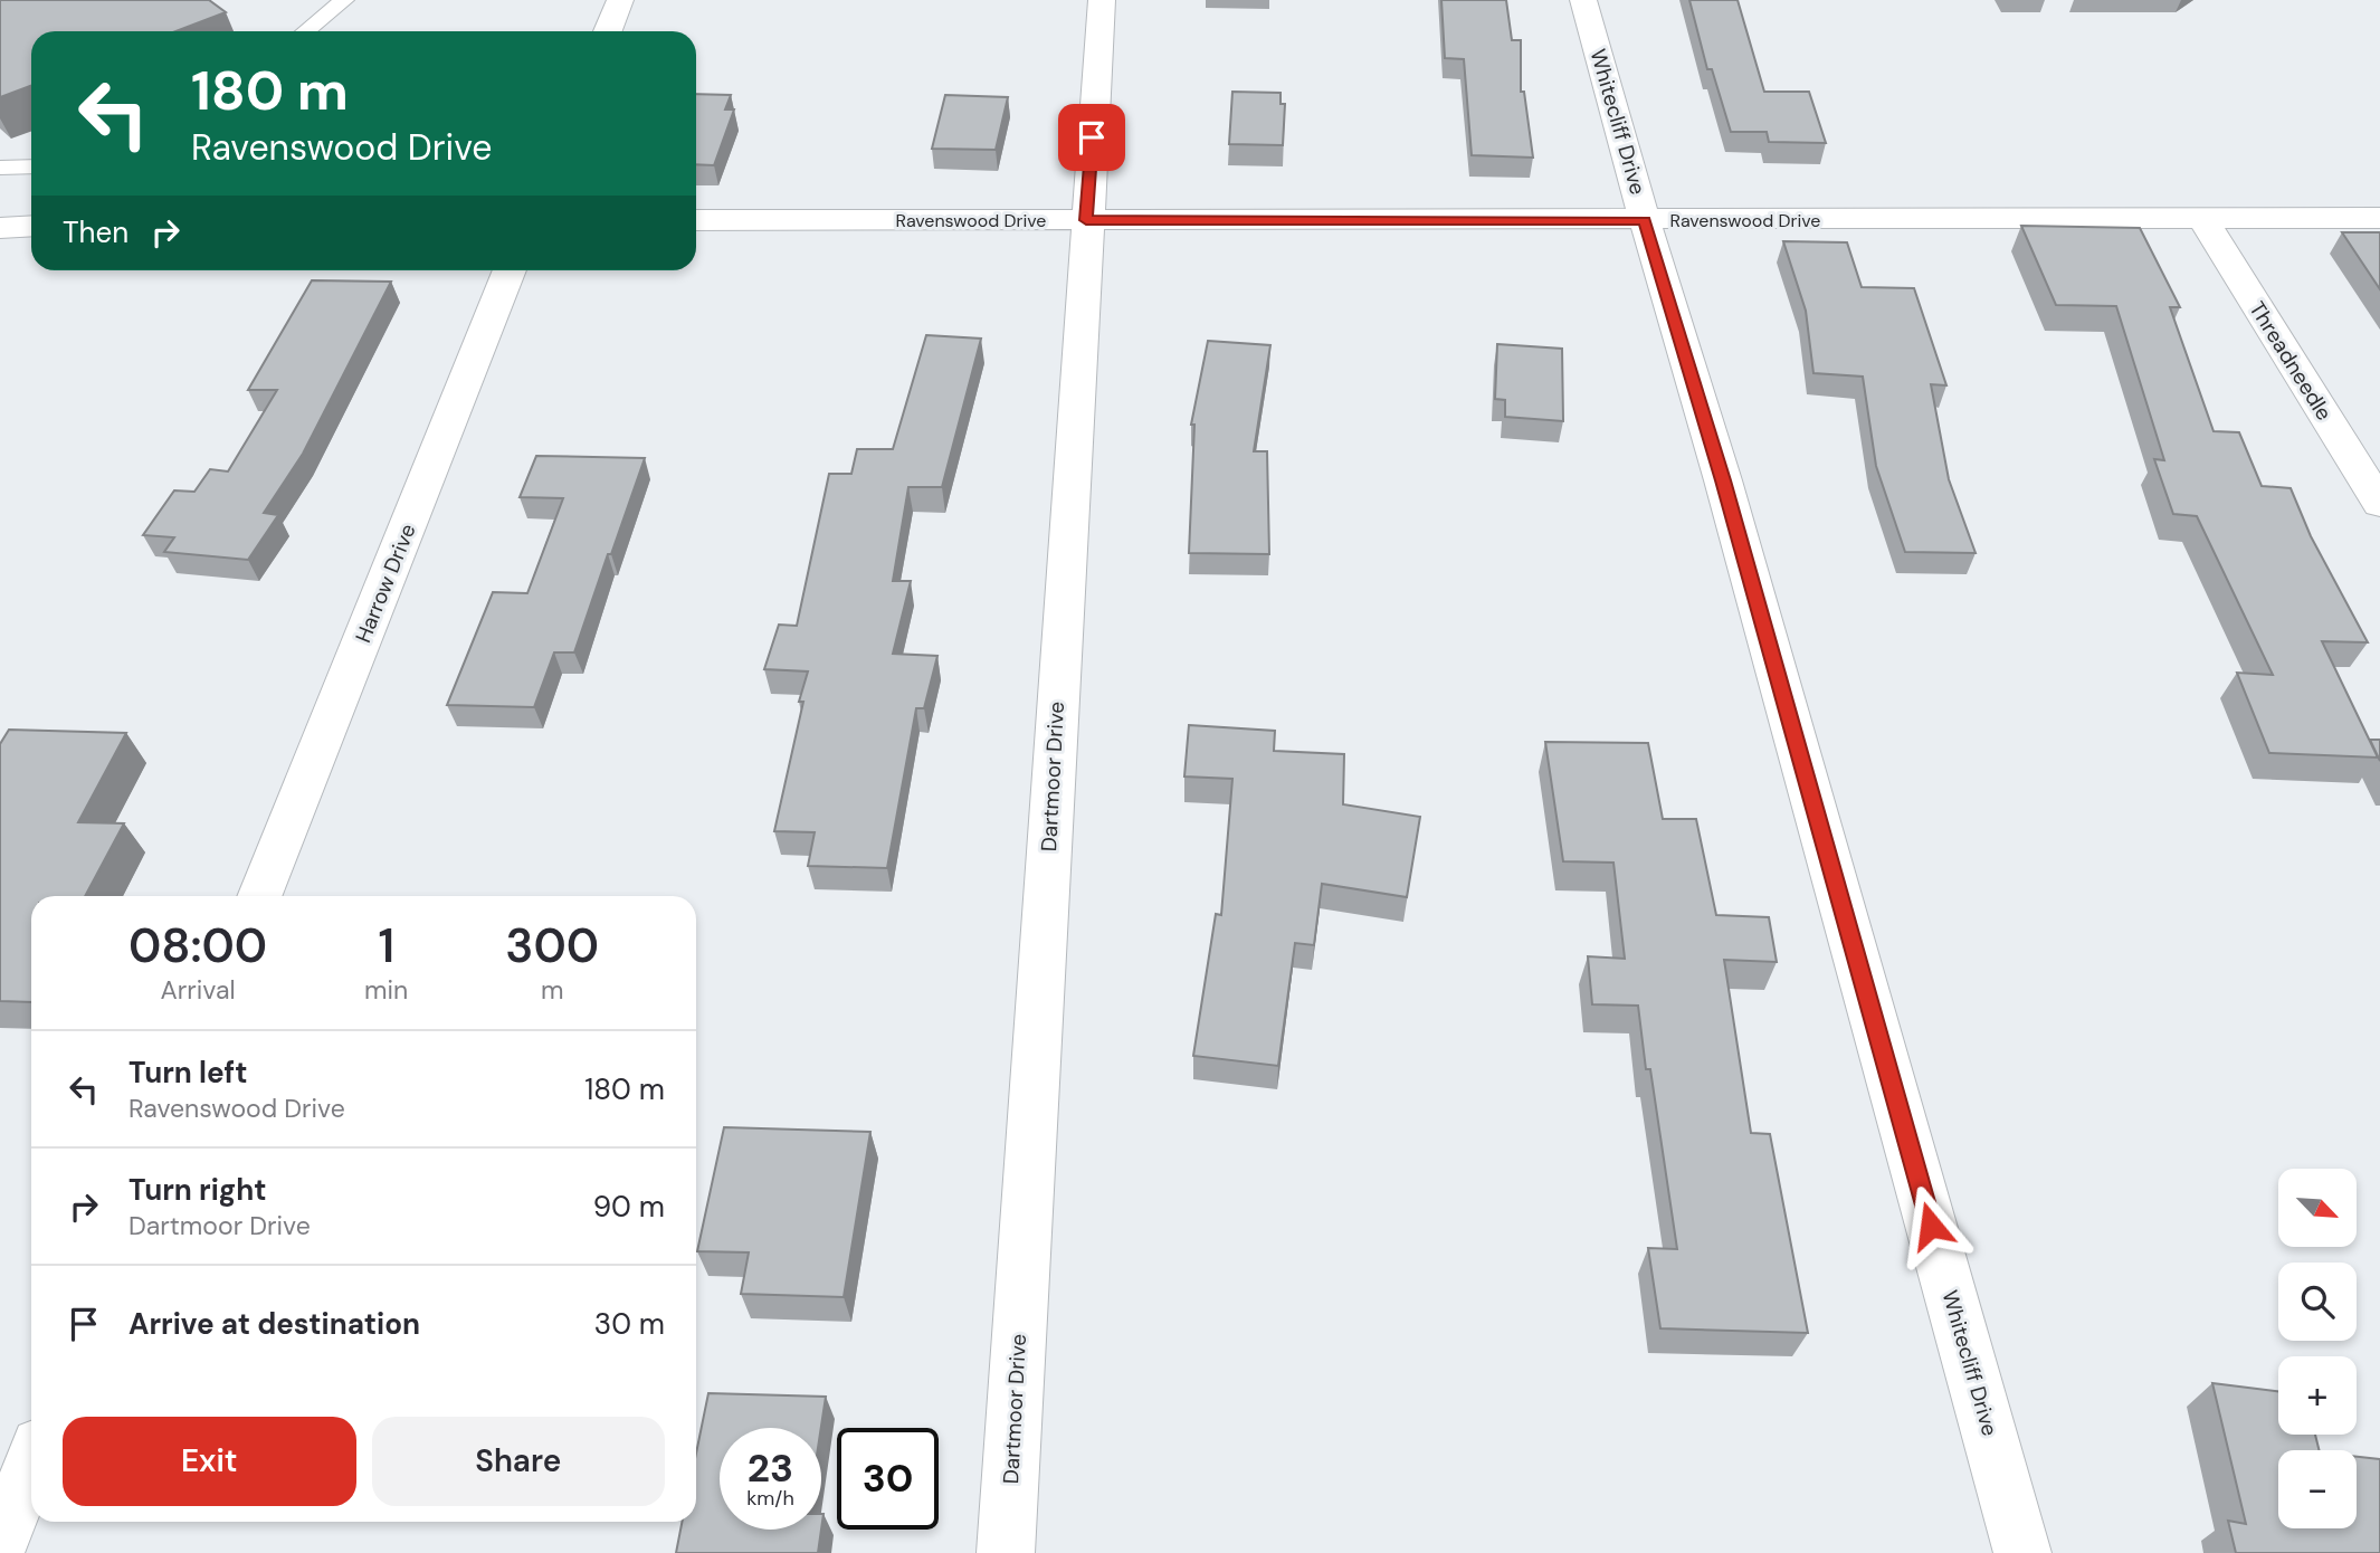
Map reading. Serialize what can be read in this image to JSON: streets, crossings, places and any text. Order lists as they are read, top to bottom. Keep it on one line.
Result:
{"streets":{"street":["Whitecliff Drive","Ravenswood Drive","Threadneedle","Harrow Drive","Dartmoor Drive"]},"crossings":[["Whitecliff Drive","Ravenswood Drive"],["Ravenswood Drive","Threadneedle"],["Ravenswood Drive","Dartmoor Drive"]],"north":"bottom right","page":{"turn":["180 m","Ravenswood Drive"],"then":"Then","eta":["08:00","Arrival","1","min","300","m"],"list":[{"name":"Turn left","note":"Ravenswood Drive","value":"180 m"},{"name":"Turn right","note":"Dartmoor Drive","value":"90 m"},{"name":"Arrive at destination","value":"30 m"}],"map_buttons":["+","−"],"buttons":["Exit","Share"],"speed":"23 km/h","limit":"30"}}
